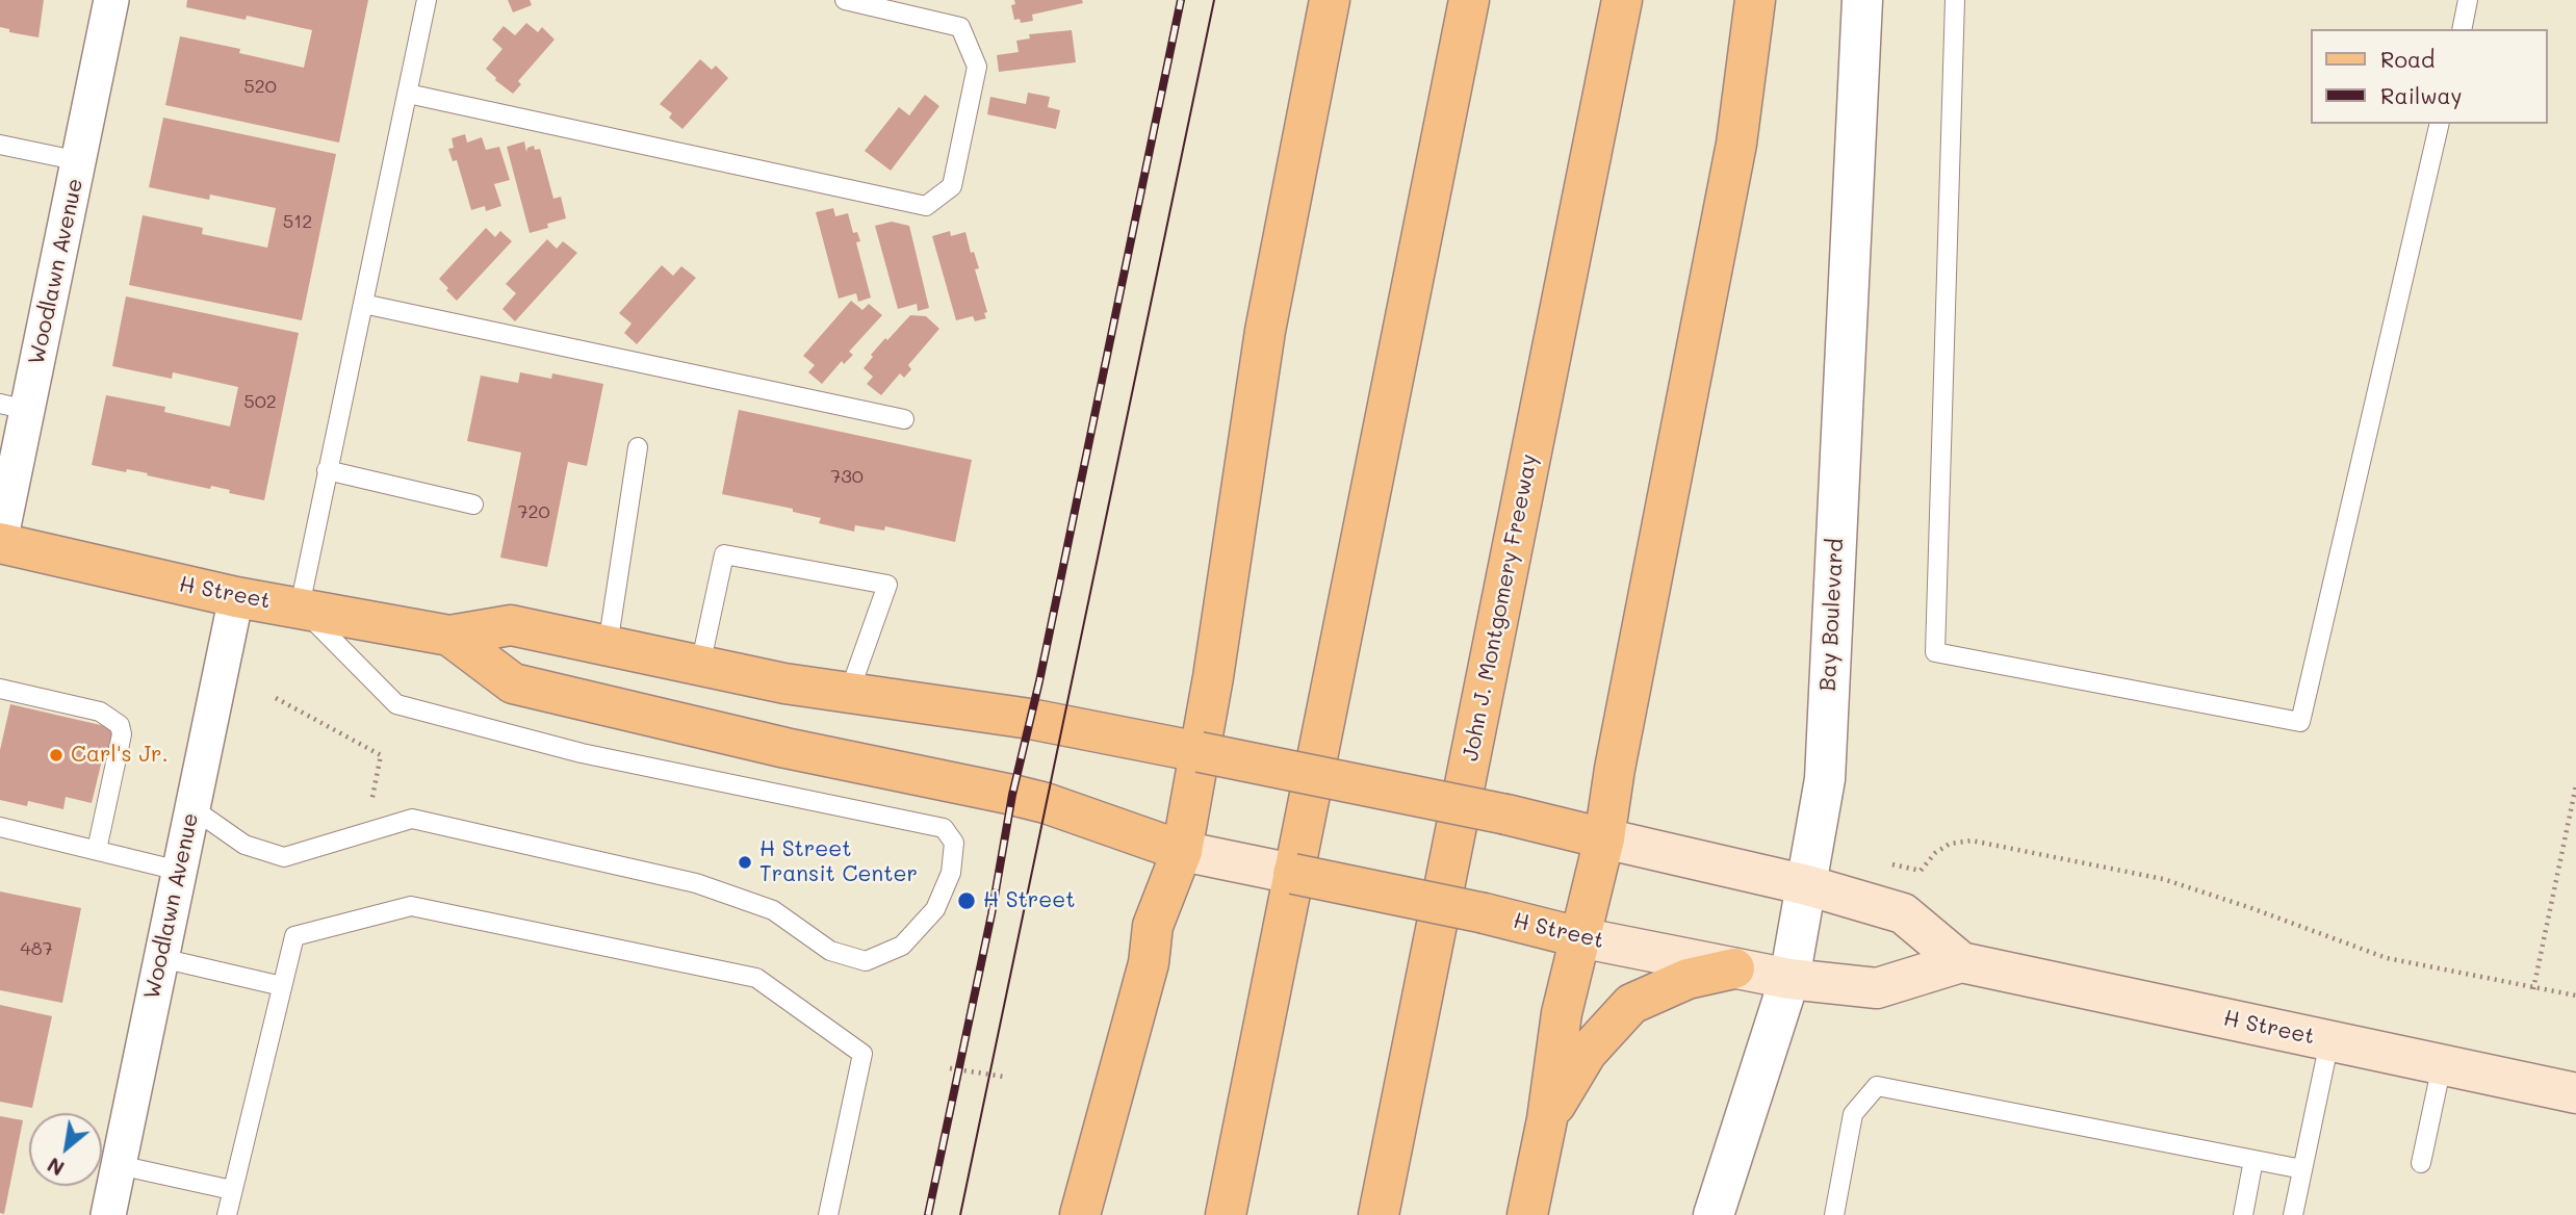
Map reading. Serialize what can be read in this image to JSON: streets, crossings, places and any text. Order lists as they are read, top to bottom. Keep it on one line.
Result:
{"streets":{"main road":["H Street","John J. Montgomery Freeway"],"street":["Woodlawn Avenue","Bay Boulevard"]},"crossings":[["Woodlawn Avenue","H Street"],["H Street","Bay Boulevard"]],"places":["Carl's Jr.","H Street Transit Center","H Street"],"house_numbers":["520","512","502","730","720","487"],"legend":["Road","Railway"],"north":"bottom left"}
